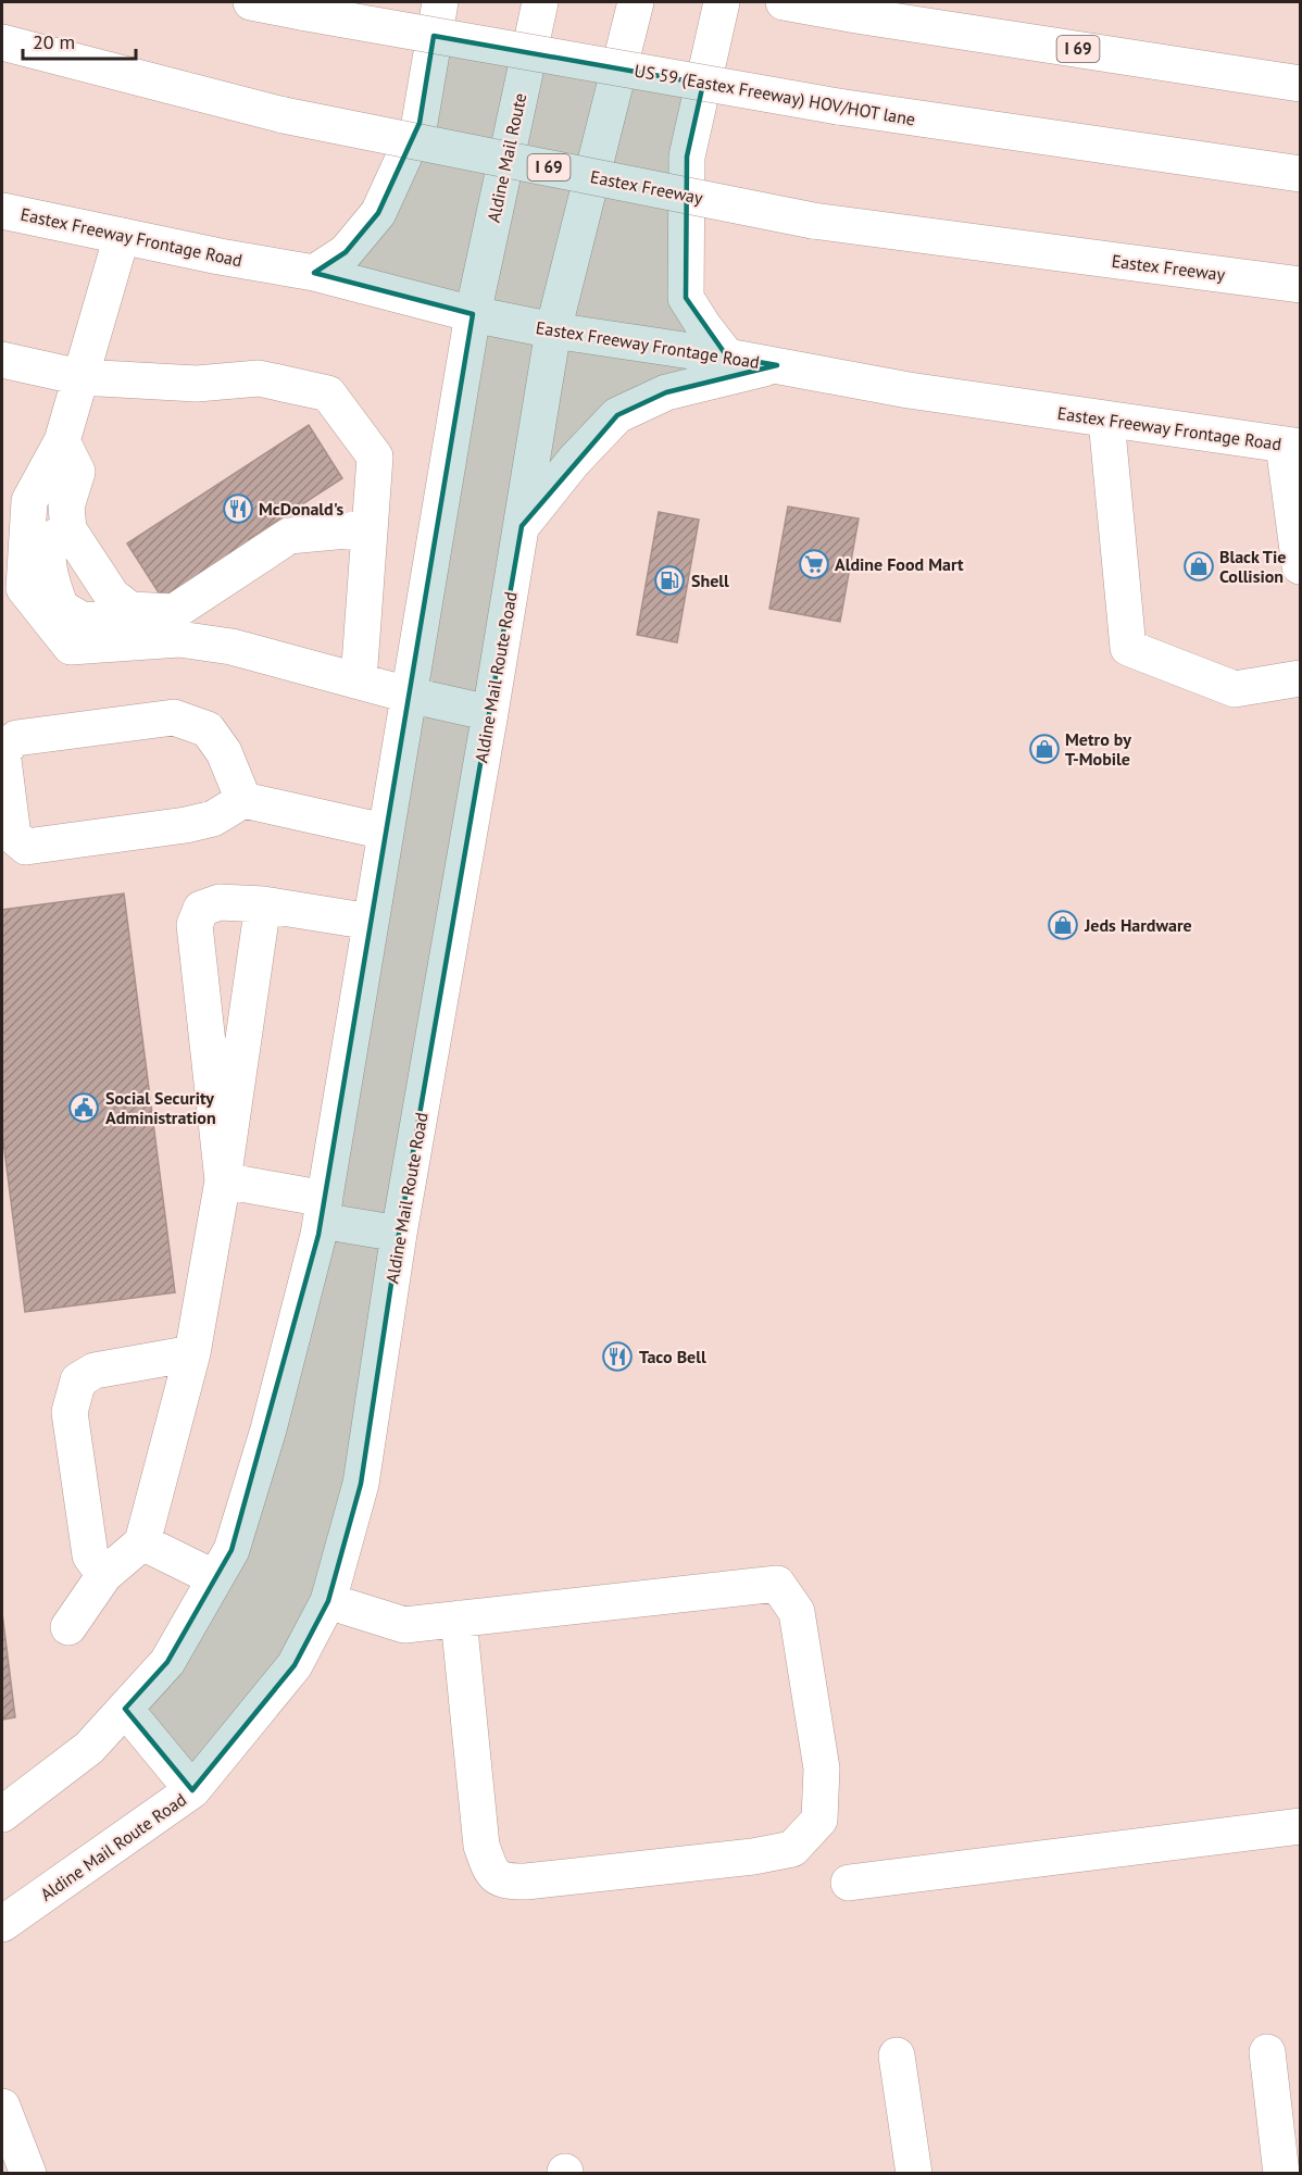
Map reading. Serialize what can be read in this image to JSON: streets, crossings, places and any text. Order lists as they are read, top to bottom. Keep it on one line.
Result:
{"streets":{"main road":["I 69","US 59 (Eastex Freeway) HOV/HOT lane","Aldine Mail Route","Eastex Freeway","Eastex Freeway Frontage Road","Aldine Mail Route Road"]},"crossings":[["Aldine Mail Route","Eastex Freeway Frontage Road"],["Eastex Freeway Frontage Road","Aldine Mail Route Road"]],"places":{"restaurant":["McDonald's","Taco Bell"],"supermarket":["Aldine Food Mart"],"shop":["Black Tie Collision","Metro by T-Mobile","Jeds Hardware"],"fuel station":["Shell"],"public building":["Social Security Administration"]},"scale_bar":"20 m"}
